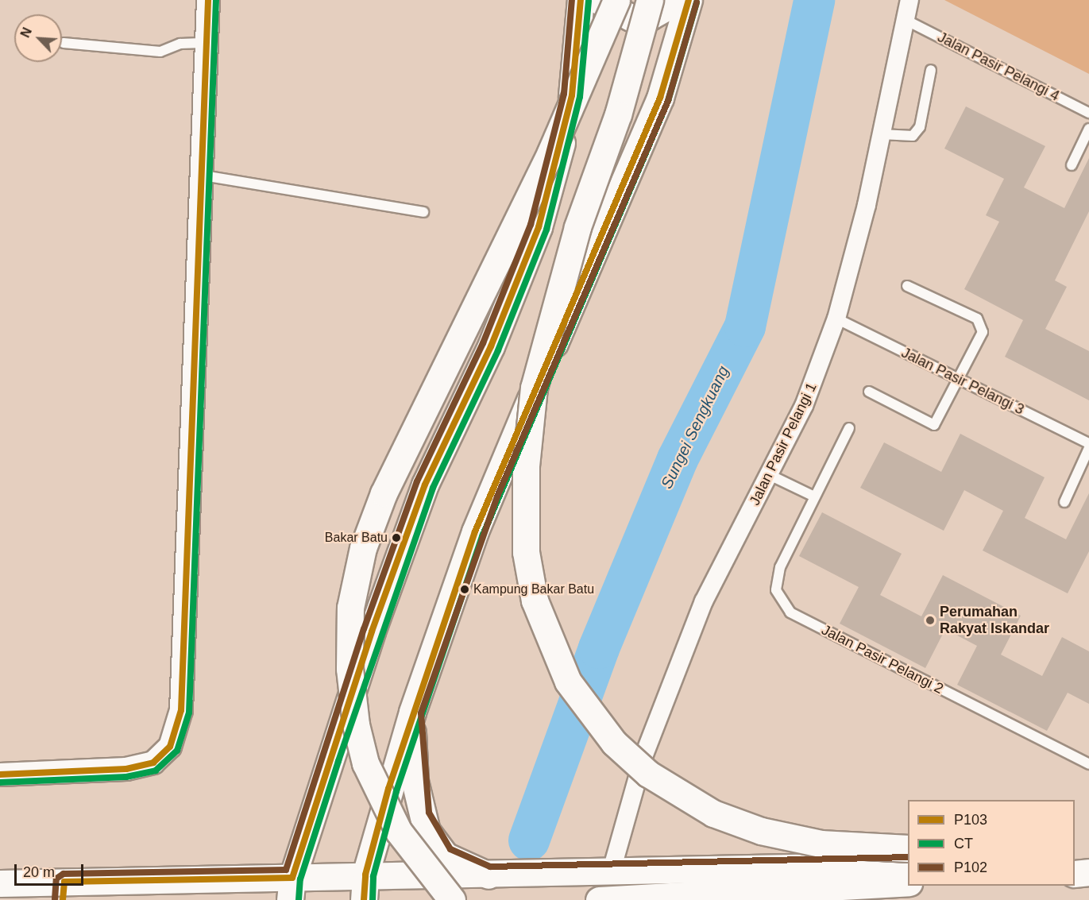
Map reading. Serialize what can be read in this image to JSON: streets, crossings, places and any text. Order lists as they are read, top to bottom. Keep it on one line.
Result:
{"streets":{"street":["Jalan Pasir Pelangi 1"],"lane":["Jalan Pasir Pelangi 4","Jalan Pasir Pelangi 3","Jalan Pasir Pelangi 2"]},"crossings":[["Jalan Pasir Pelangi 4","Jalan Pasir Pelangi 1"],["Jalan Pasir Pelangi 3","Jalan Pasir Pelangi 1"]],"water":["Sungei Sengkuang"],"places":["Bakar Batu","Kampung Bakar Batu","Perumahan Rakyat Iskandar"],"lines":["transit line P103","transit line CT","transit line P102"],"legend":["P103","CT","P102"],"scale_bar":"20 m","north":"top left"}
